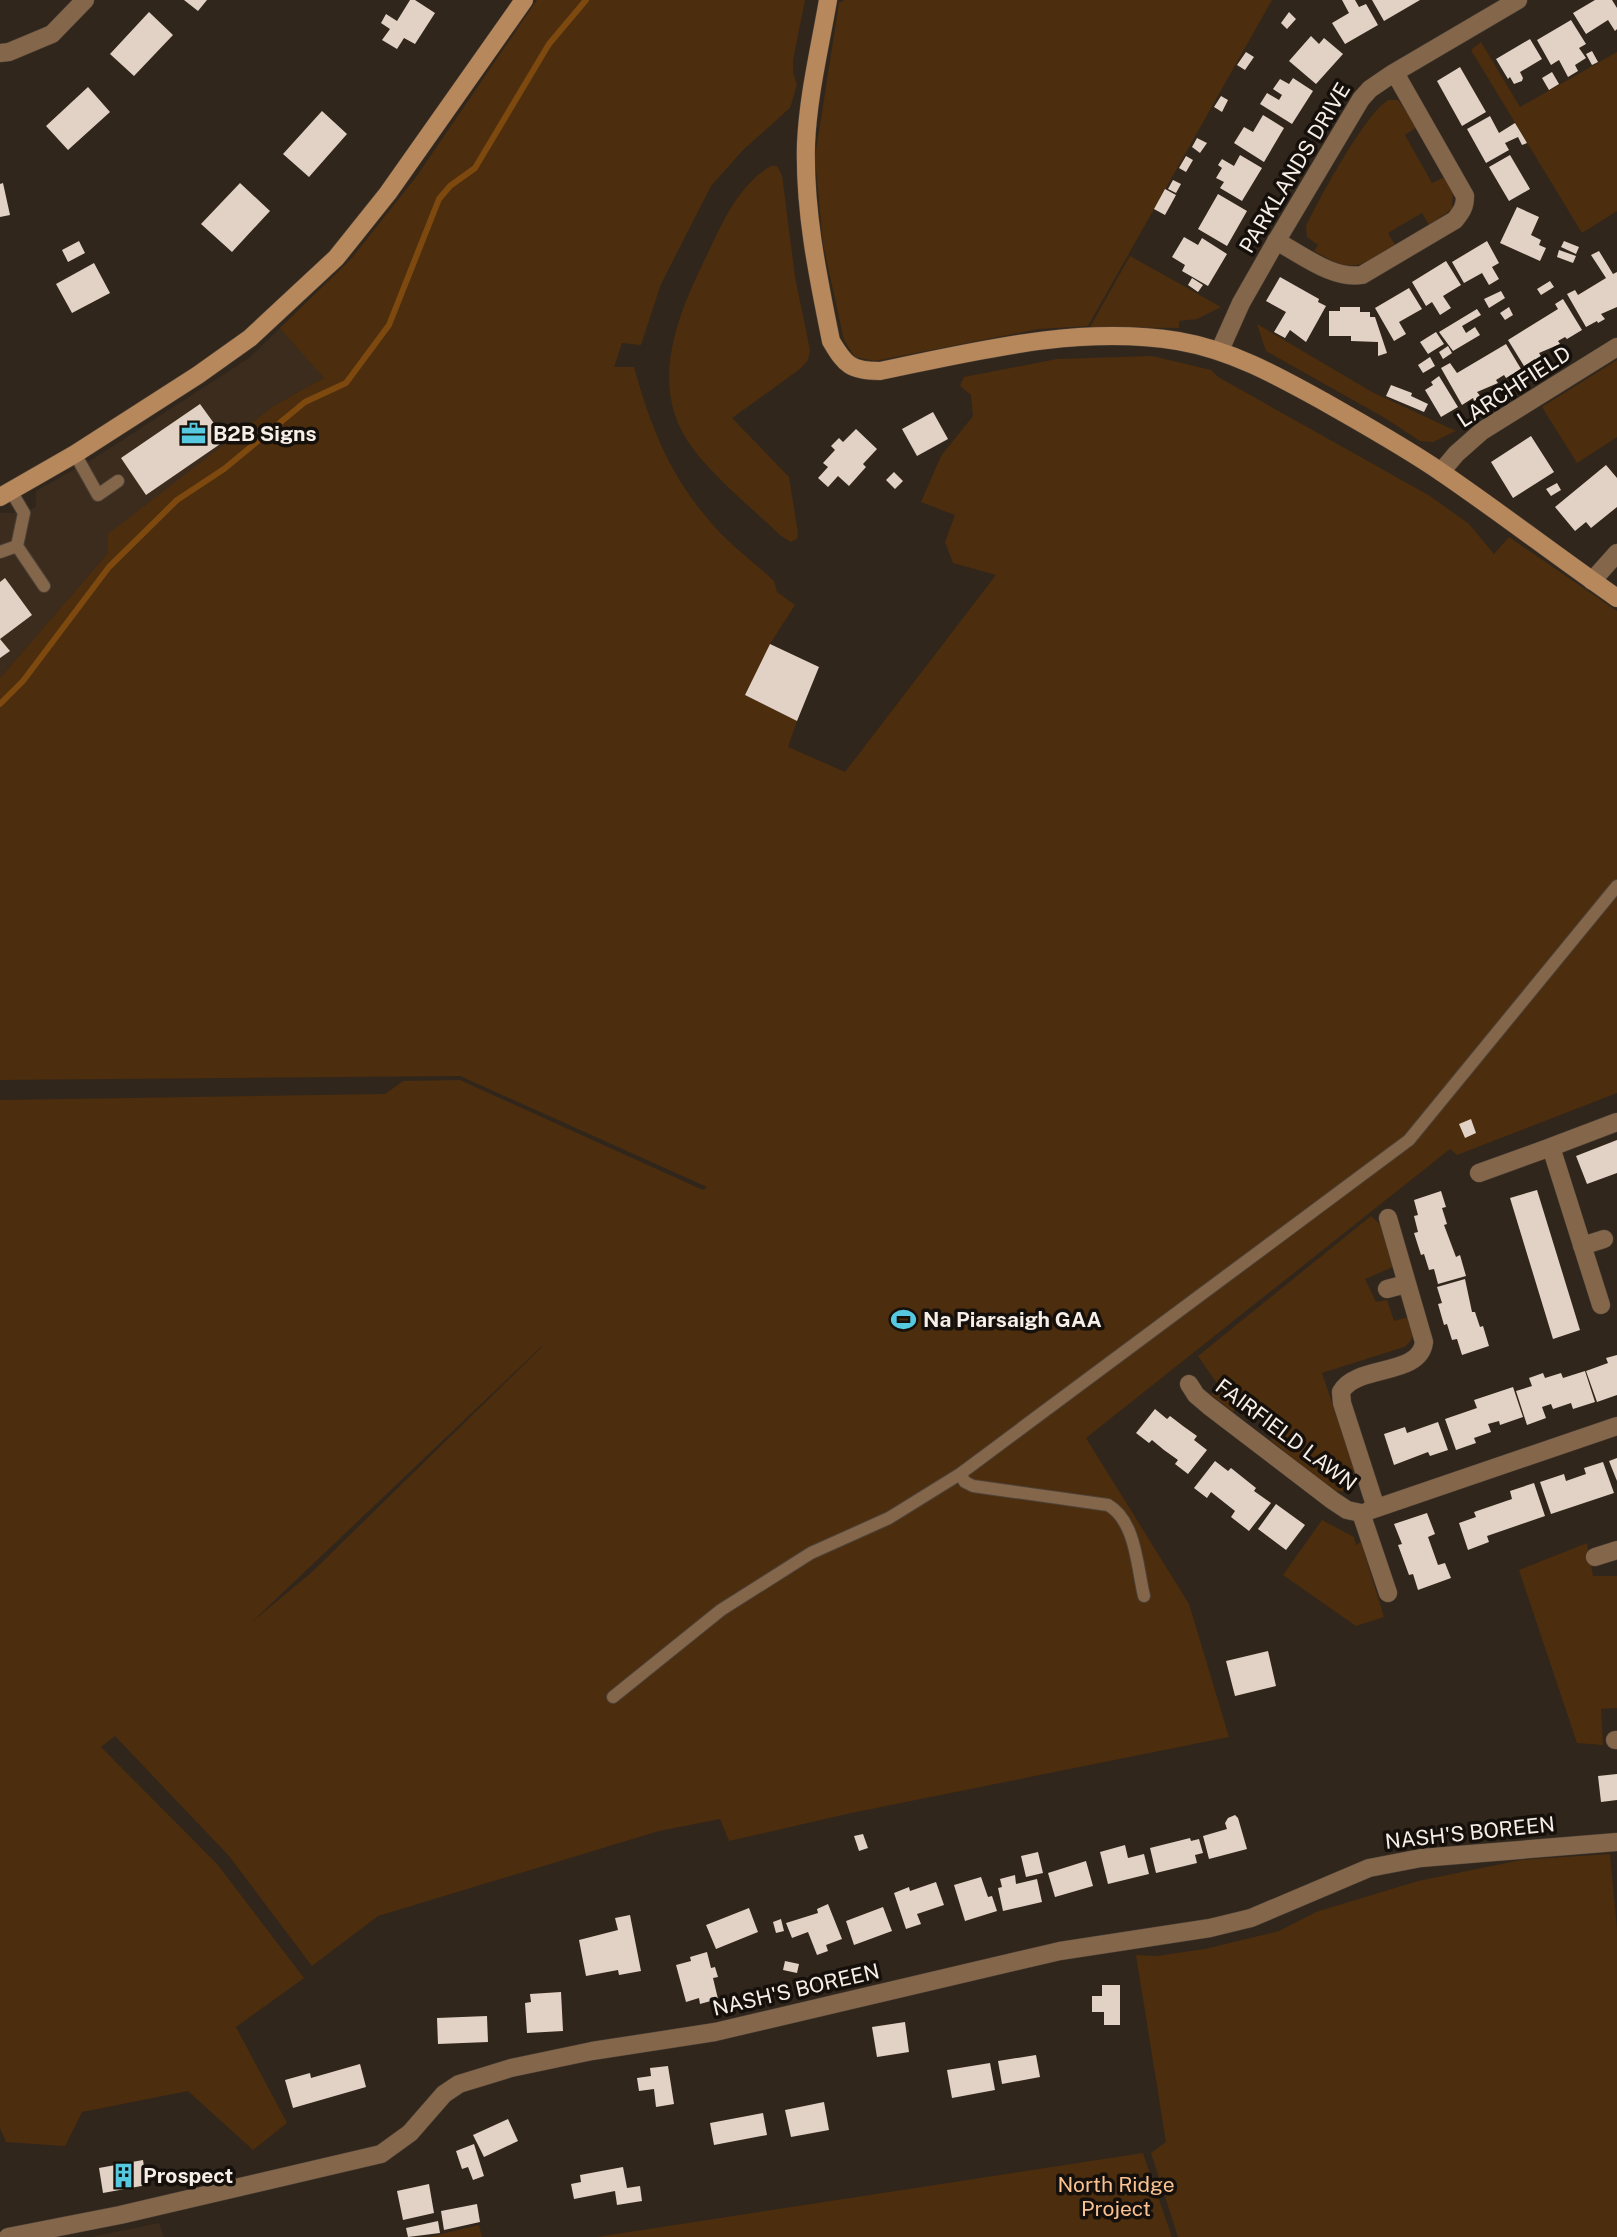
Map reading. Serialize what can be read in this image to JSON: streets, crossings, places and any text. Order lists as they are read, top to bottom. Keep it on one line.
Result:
{"streets":{"street":["PARKLANDS DRIVE","LARCHFIELD","FAIRFIELD LAWN","NASH'S BOREEN"]},"parks":["North Ridge Project"],"places":{"office":["B2B Signs"],"sports":["Na Piarsaigh GAA"],"building":["Prospect"]}}
